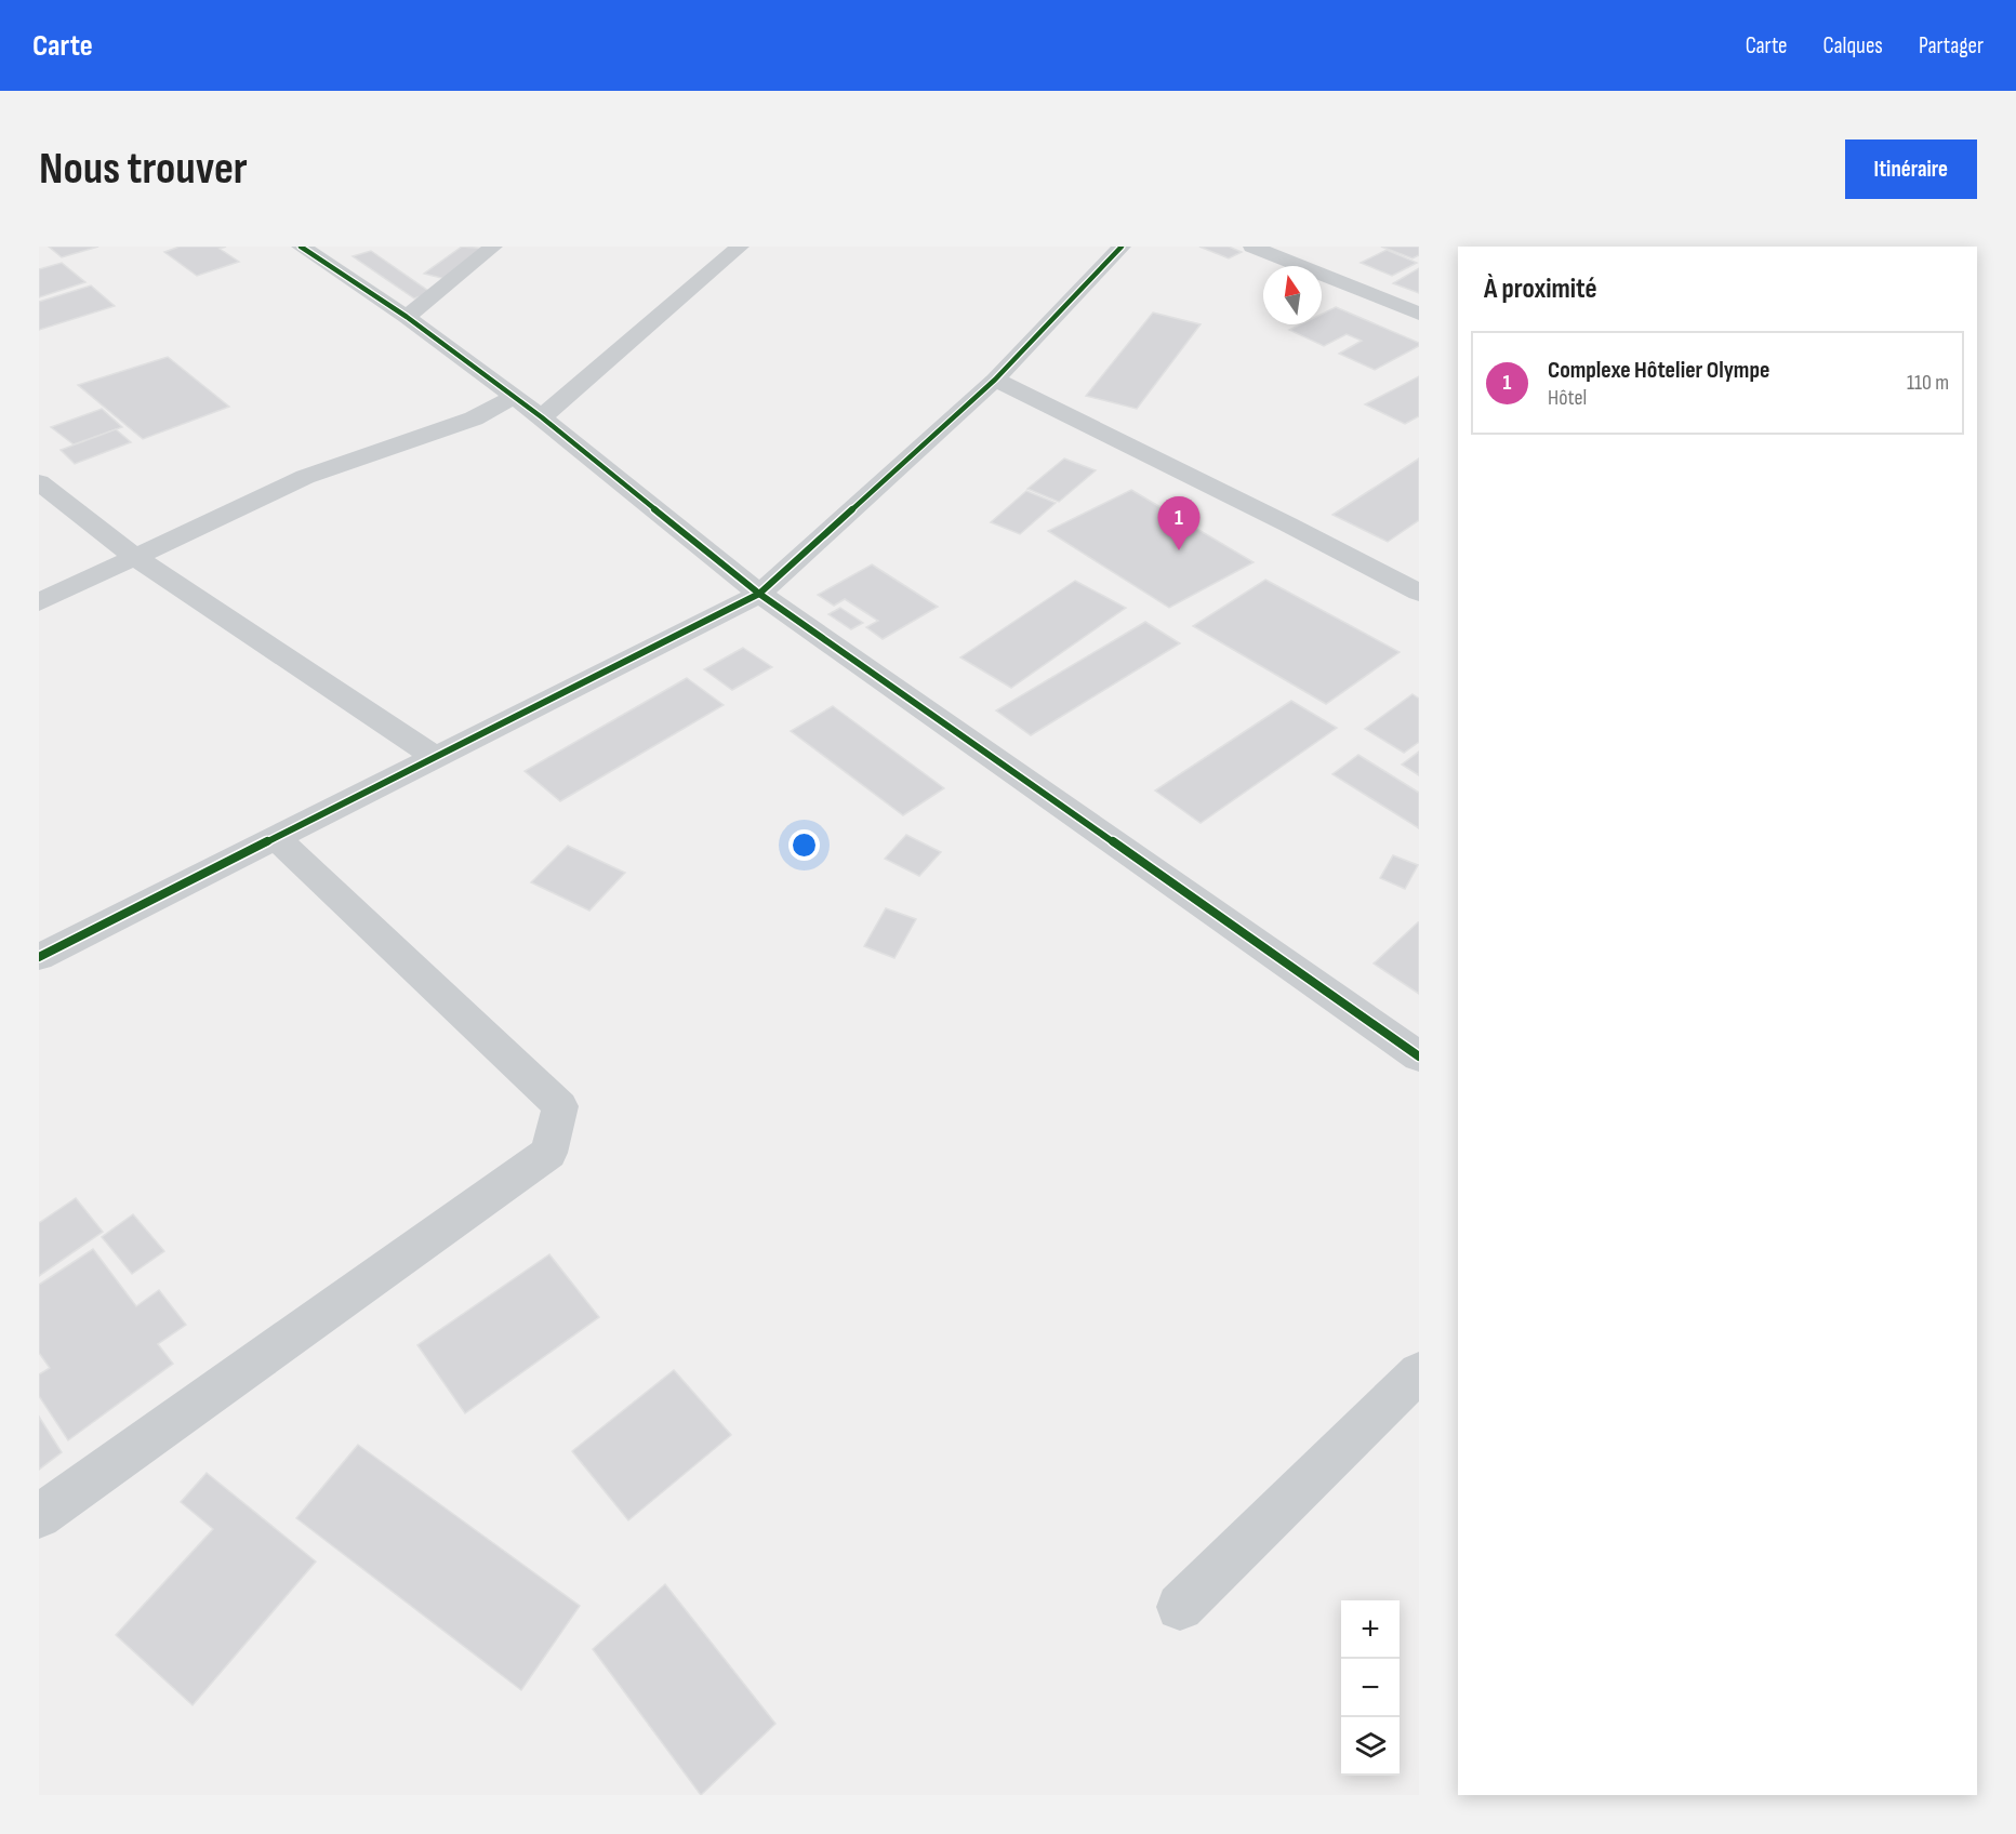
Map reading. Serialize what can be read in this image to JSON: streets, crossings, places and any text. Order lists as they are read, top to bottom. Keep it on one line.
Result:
{"north":"top","page":{"header":"Carte","nav":["Carte","Calques","Partager"],"buttons":"Itinéraire","title":"Nous trouver","heading":"À proximité","list":[{"mark":"1","name":"Complexe Hôtelier Olympe","note":"Hôtel","value":"110 m"}],"pins":"1","map_buttons":["+","−"]}}
